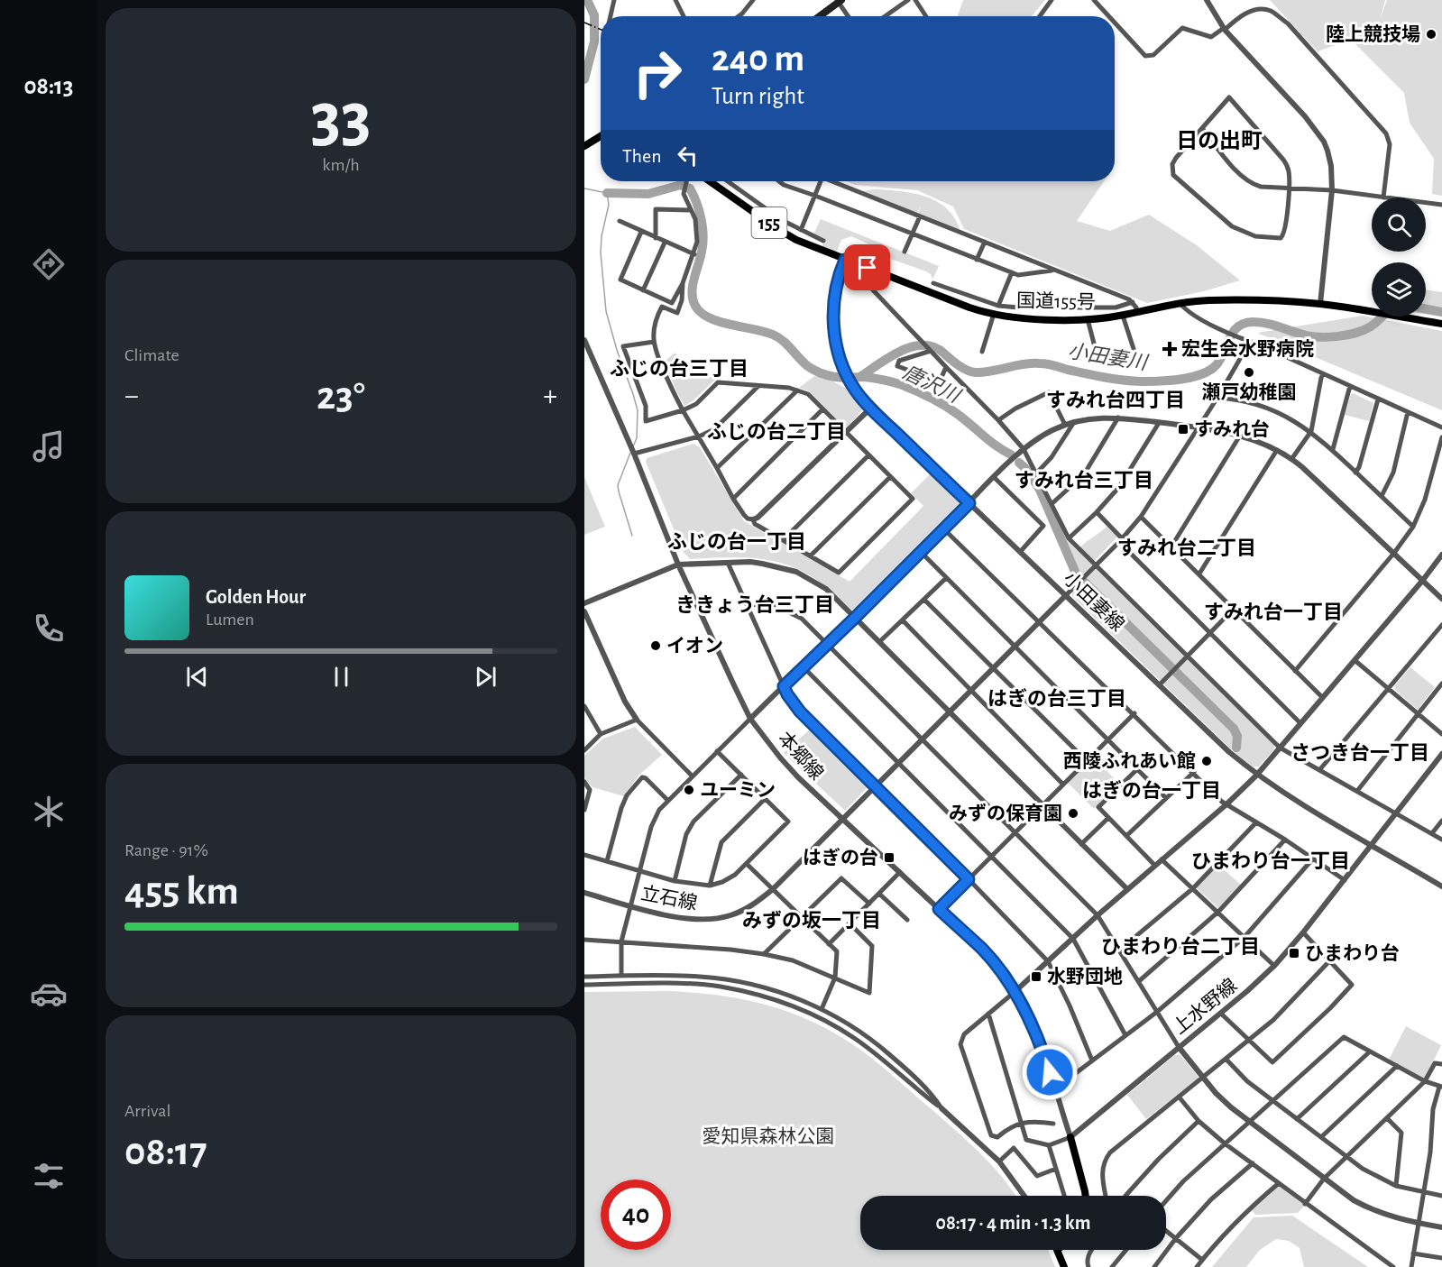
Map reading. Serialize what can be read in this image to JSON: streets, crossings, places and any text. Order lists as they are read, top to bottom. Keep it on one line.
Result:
{"streets":{"main road":["155","国道155号"],"street":["小田妻線","本郷線","立石線","上水野線"]},"crossings":[["国道155号","小田妻線"],["小田妻線","立石線"],["小田妻線","上水野線"],["本郷線","立石線"],["本郷線","上水野線"]],"districts":["日の出町","ふじの台三丁目","すみれ台四丁目","ふじの台二丁目","すみれ台三丁目","ふじの台一丁目","すみれ台二丁目","ききょう台三丁目","すみれ台一丁目","はぎの台三丁目","さつき台一丁目","はぎの台一丁目","ひまわり台一丁目","みずの坂一丁目","ひまわり台二丁目"],"water":["小田妻川","唐沢川"],"parks":["愛知県森林公園"],"places":{"other":["陸上競技場","瀬戸幼稚園","イオン","西陵ふれあい館","ユーミン","みずの保育園"],"health":["宏生会水野病院"],"transit":["すみれ台","はぎの台","ひまわり台","水野団地"]},"page":{"tabs":"08:13","tile":[["33","km/h"],"Climate",["Range · 91%","455 km"],["Arrival","08:17"]],"turn":["240 m","Turn right"],"then":"Then","heat":["−","23°","+"],"song":["Golden Hour","Lumen"],"limit":"40","trip":"08:17 · 4 min · 1.3 km"}}
